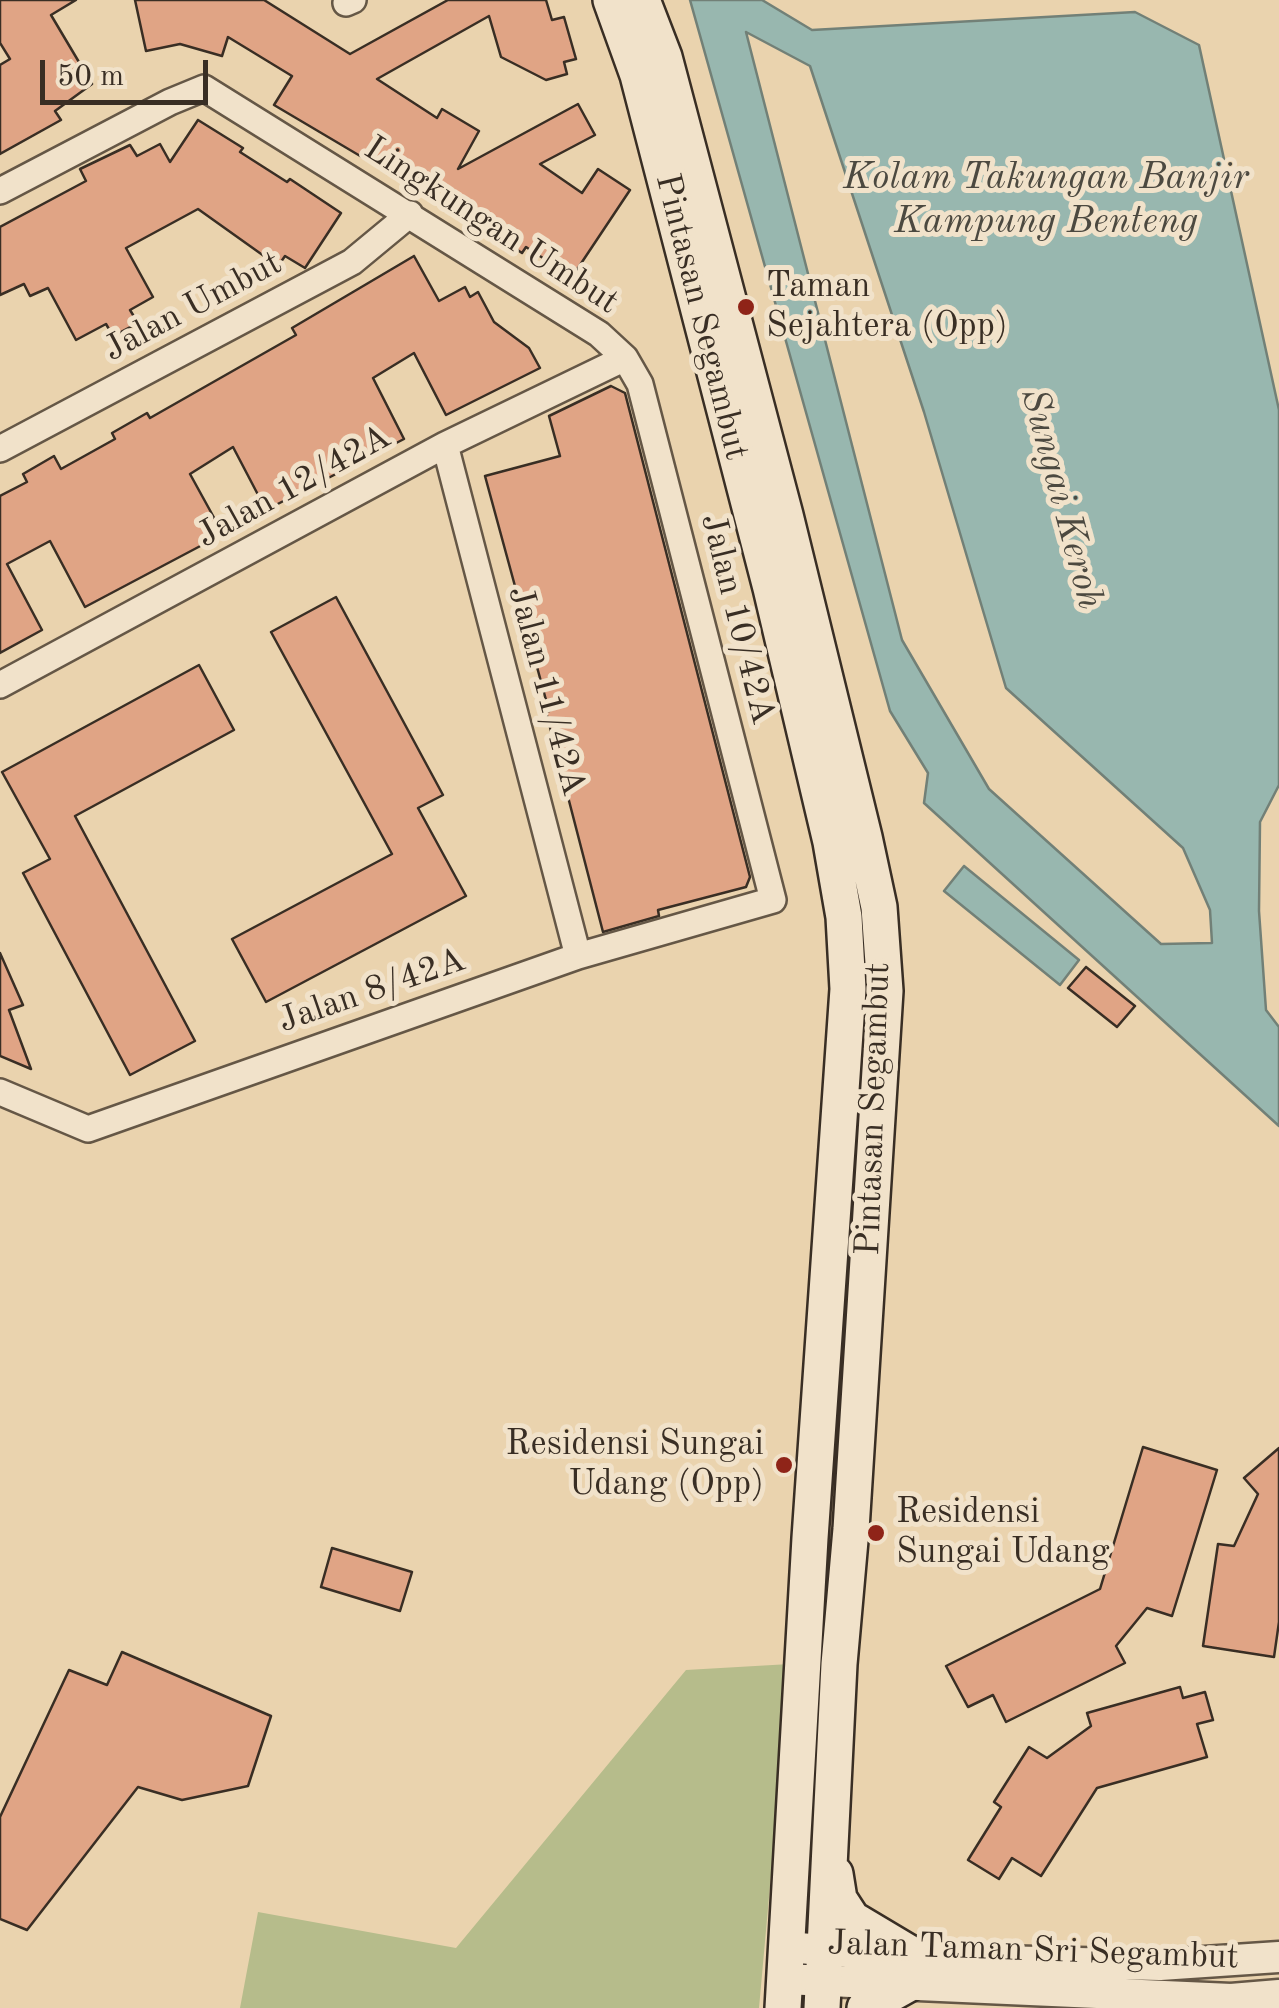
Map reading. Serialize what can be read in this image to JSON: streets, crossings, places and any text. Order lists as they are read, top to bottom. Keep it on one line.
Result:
{"streets":{"main road":["Pintasan Segambut"],"street":["Lingkungan Umbut","Jalan Umbut","Jalan 12/42A","Jalan 10/42A","Jalan 11/42A","Jalan 8/42A","Jalan Taman Sri Segambut"]},"crossings":[["Lingkungan Umbut","Jalan Umbut"],["Lingkungan Umbut","Jalan 12/42A"],["Lingkungan Umbut","Jalan 10/42A"],["Pintasan Segambut","Jalan Taman Sri Segambut"],["Jalan 12/42A","Jalan 10/42A"],["Jalan 12/42A","Jalan 11/42A"],["Jalan 10/42A","Jalan 8/42A"],["Jalan 11/42A","Jalan 8/42A"]],"water":["Kolam Takungan Banjir Kampung Benteng","Sungai Keroh"],"places":["Taman Sejahtera (Opp)","Residensi Sungai Udang (Opp)","Residensi Sungai Udang"],"scale_bar":"50 m"}
